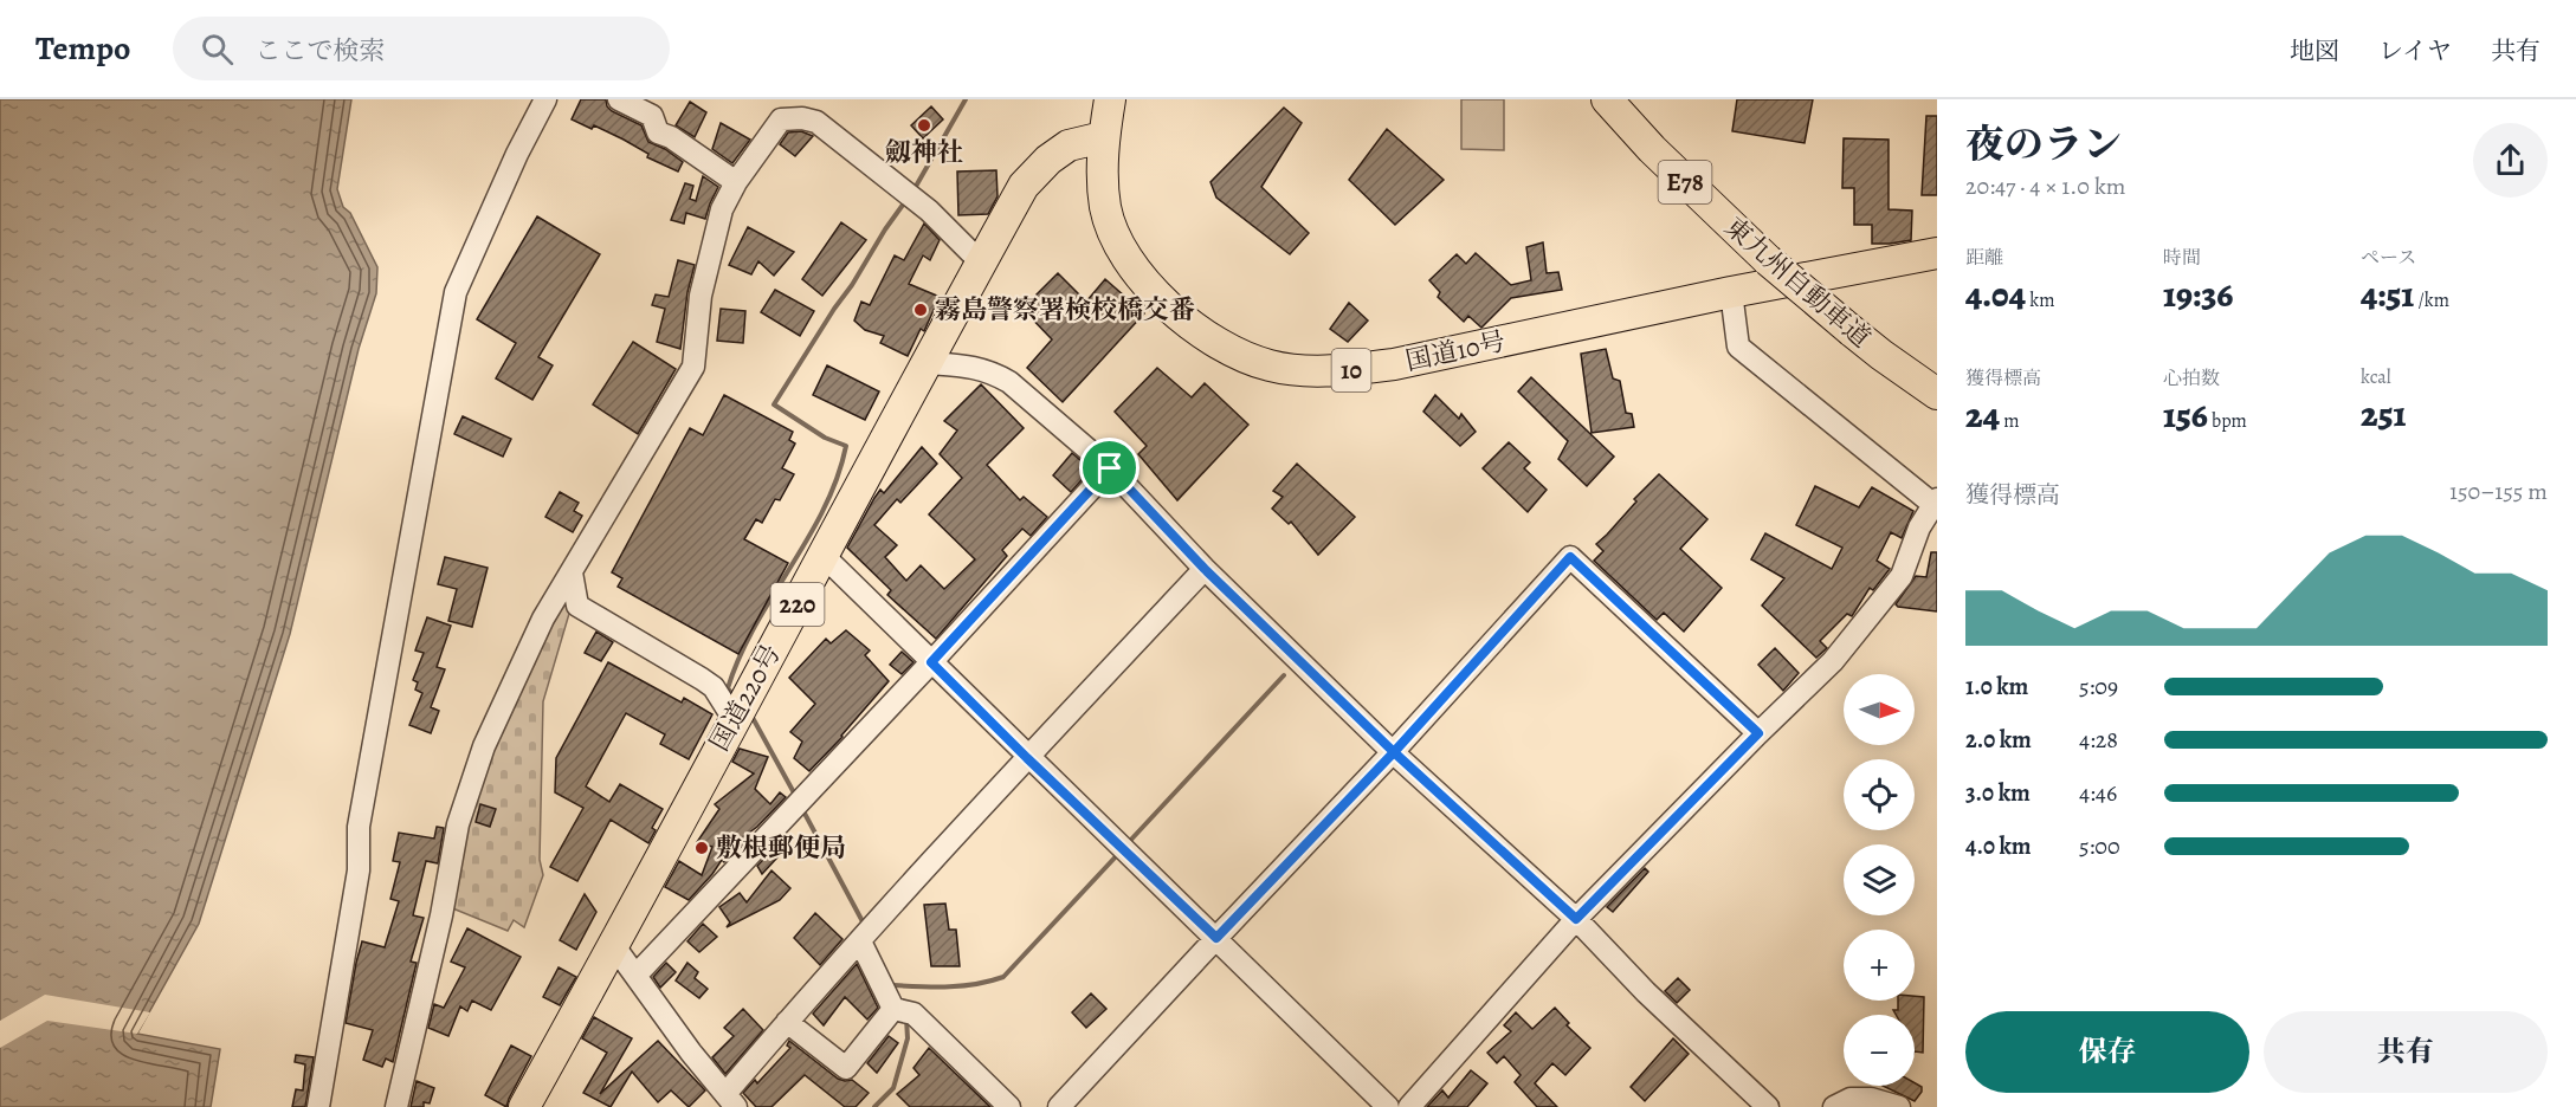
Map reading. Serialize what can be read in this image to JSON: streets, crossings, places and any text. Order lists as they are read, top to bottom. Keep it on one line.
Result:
{"streets":{"highway":["E78","東九州自動車道","国道10号","10","220","国道220号"]},"crossings":[["国道10号","国道220号"]],"places":["劔神社","霧島警察署検校橋交番","敷根郵便局"],"north":"right","page":{"header":"Tempo","search":"ここで検索","nav":["地図","レイヤ","共有"],"heading":["夜のラン","20:47 · 4 × 1.0 km"],"stats":[["距離","4.04 km"],["時間","19:36"],["ペース","4:51 /km"],["獲得標高","24 m"],["心拍数","156 bpm"],["kcal","251"]],"chart":["獲得標高","150–155 m"],"list":[{"name":"1.0 km","note":"5:09"},{"name":"2.0 km","note":"4:28"},{"name":"3.0 km","note":"4:46"},{"name":"4.0 km","note":"5:00"}],"map_buttons":["+","−"],"buttons":["保存","共有"]}}
